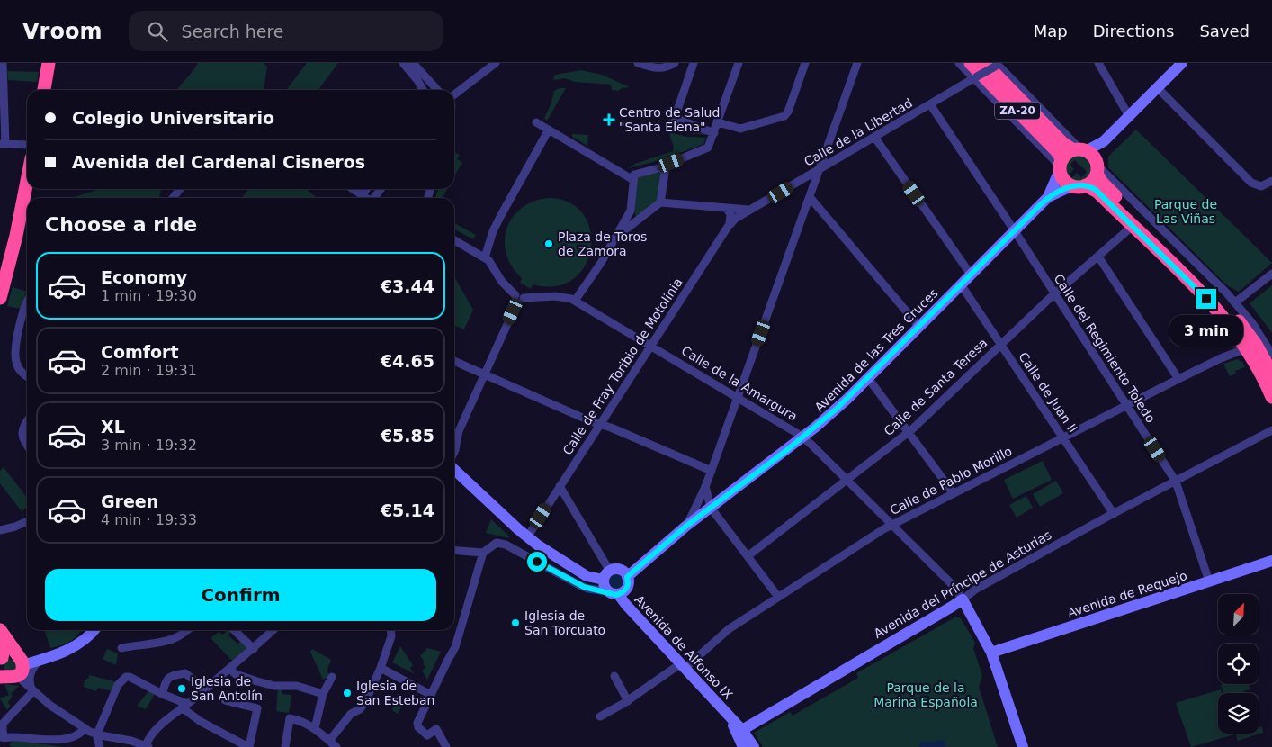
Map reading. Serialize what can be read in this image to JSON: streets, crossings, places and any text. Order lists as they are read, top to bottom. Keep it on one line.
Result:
{"streets":{"highway":["ZA-20"],"main road":["Avenida de las Tres Cruces","Calle de la Amargura","Avenida del Príncipe de Asturias","Avenida de Requejo","Avenida de Alfonso IX"],"street":["Calle de la Libertad","Calle del Regimiento Toledo","Calle de Fray Toribio de Motolinia","Calle de Santa Teresa","Calle de Juan II","Calle de Pablo Morillo"]},"crossings":[["ZA-20","Calle de la Libertad"],["ZA-20","Avenida de las Tres Cruces"],["ZA-20","Calle de Santa Teresa"],["ZA-20","Calle de Pablo Morillo"],["Calle de la Libertad","Calle del Regimiento Toledo"],["Calle de la Libertad","Calle de Fray Toribio de Motolinia"],["Calle del Regimiento Toledo","Avenida de las Tres Cruces"],["Calle del Regimiento Toledo","Calle de Santa Teresa"],["Calle del Regimiento Toledo","Calle de Pablo Morillo"],["Calle del Regimiento Toledo","Avenida del Príncipe de Asturias"],["Calle del Regimiento Toledo","Avenida de Requejo"],["Avenida de las Tres Cruces","Calle de la Amargura"],["Avenida de las Tres Cruces","Calle de Juan II"],["Avenida de las Tres Cruces","Avenida de Alfonso IX"],["Calle de Fray Toribio de Motolinia","Calle de la Amargura"],["Calle de la Amargura","Calle de Santa Teresa"],["Calle de la Amargura","Calle de Pablo Morillo"],["Calle de la Amargura","Avenida del Príncipe de Asturias"],["Calle de la Amargura","Avenida de Requejo"],["Calle de Santa Teresa","Calle de Juan II"],["Calle de Juan II","Calle de Pablo Morillo"],["Calle de Juan II","Avenida del Príncipe de Asturias"],["Calle de Pablo Morillo","Avenida de Alfonso IX"],["Avenida del Príncipe de Asturias","Avenida de Alfonso IX"]],"parks":["Parque de Las Viñas","Parque de la Marina Española"],"places":{"health":["Centro de Salud \"Santa Elena\""],"other":["Plaza de Toros de Zamora","Iglesia de San Torcuato","Iglesia de San Antolín","Iglesia de San Esteban"]},"north":"top right","page":{"header":"Vroom","search":"Search here","nav":["Map","Directions","Saved"],"banner":["Colegio Universitario","Avenida del Cardenal Cisneros"],"heading":"Choose a ride","list":[{"name":"Economy","note":"1 min · 19:30","value":"€3.44"},{"name":"Comfort","note":"2 min · 19:31","value":"€4.65"},{"name":"XL","note":"3 min · 19:32","value":"€5.85"},{"name":"Green","note":"4 min · 19:33","value":"€5.14"}],"bubble":"3 min","buttons":"Confirm"}}
